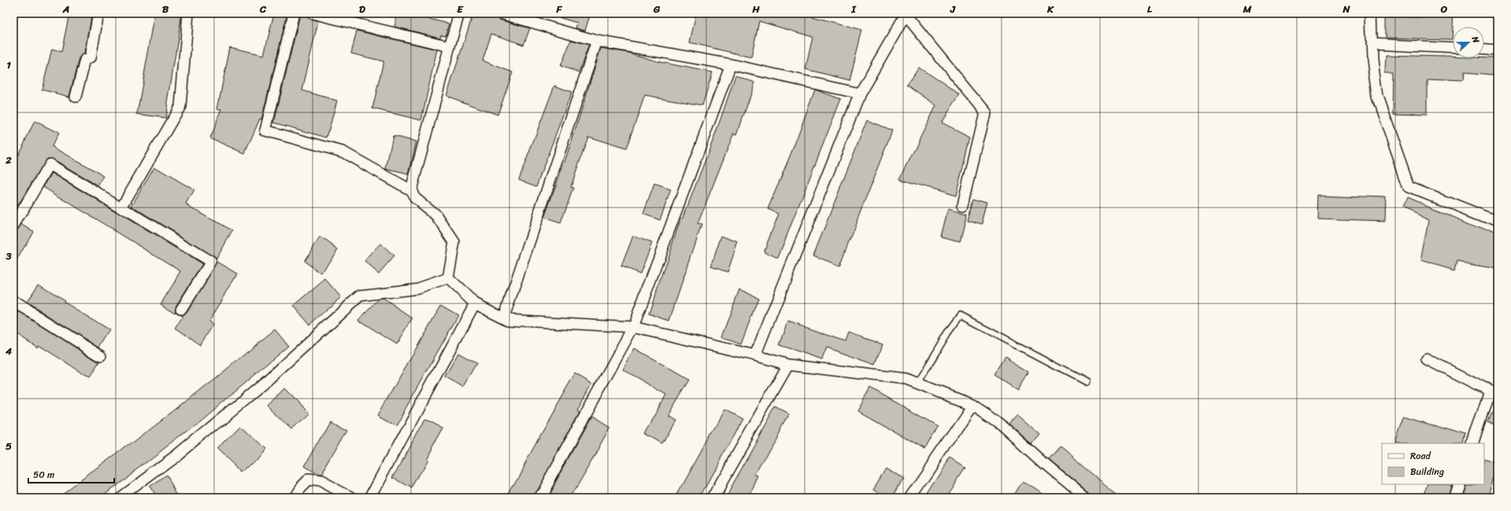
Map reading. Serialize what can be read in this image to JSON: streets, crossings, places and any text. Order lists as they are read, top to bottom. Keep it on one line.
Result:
{"legend":["Road","Building"],"scale_bar":"50 m","north":"right","grid":{"columns":["A","B","C","D","E","F","G","H","I","J","K","L","M","N","O"],"rows":["1","2","3","4","5"]}}
